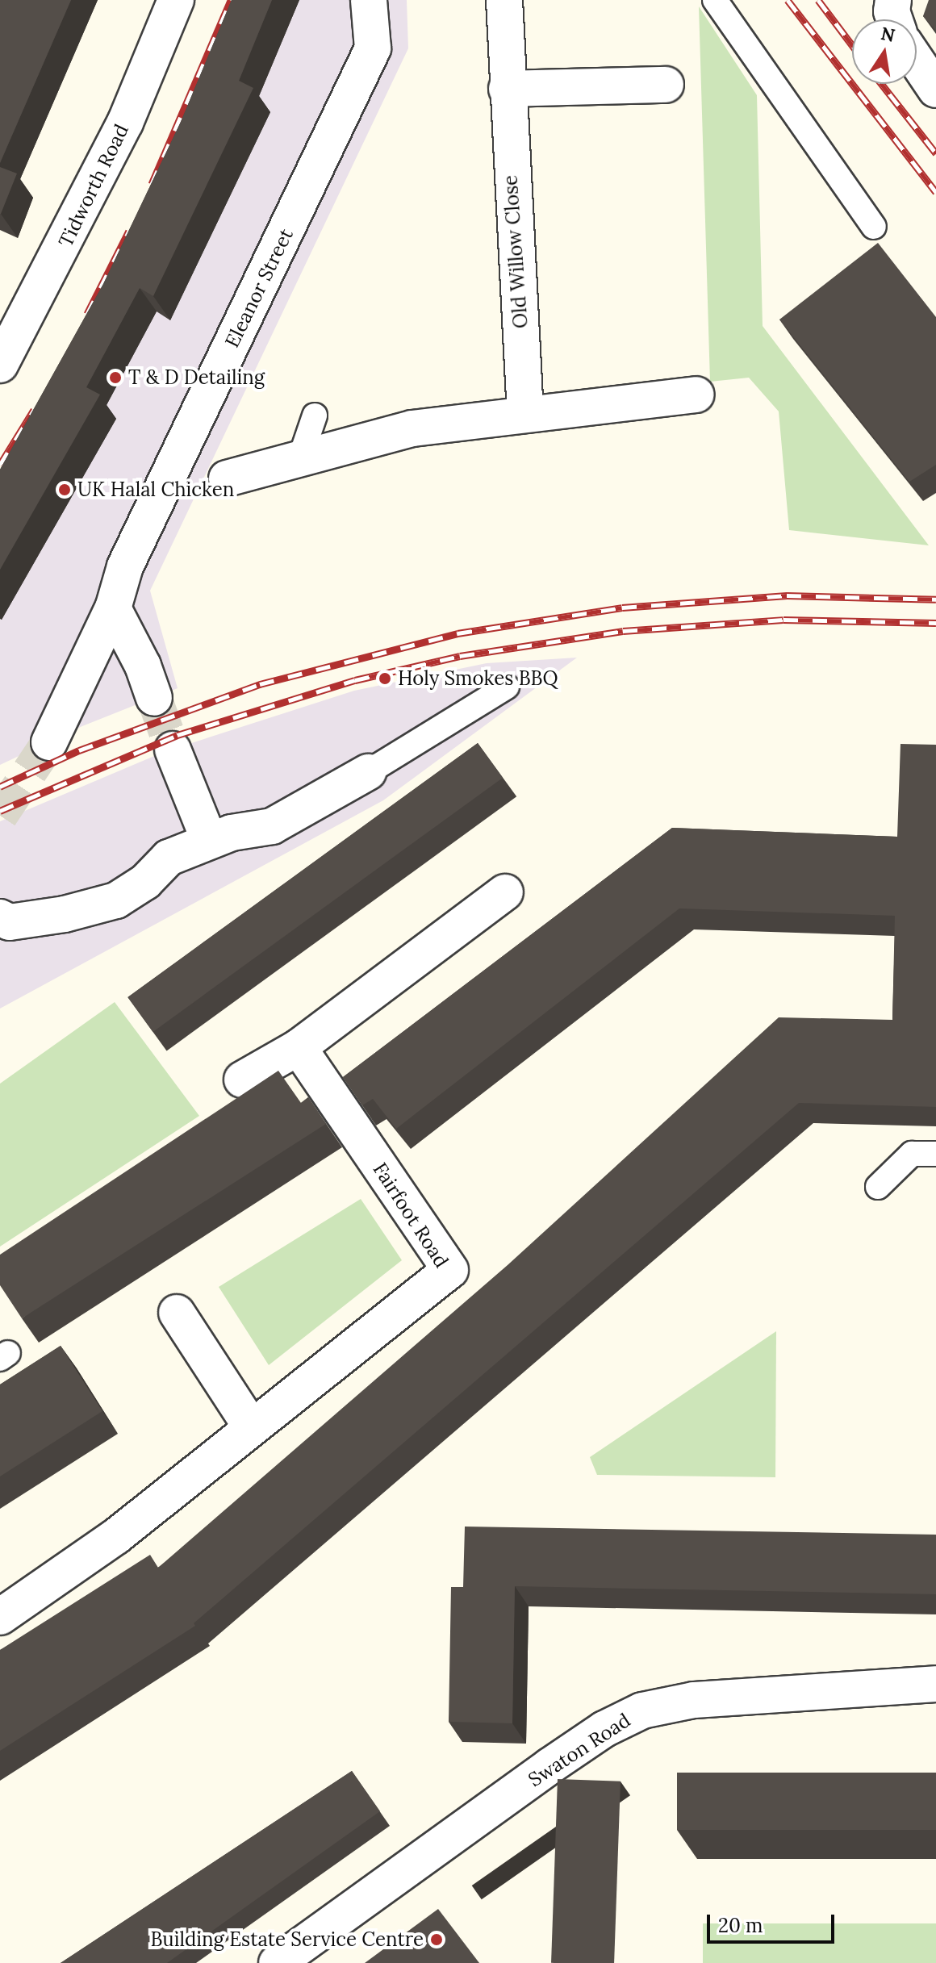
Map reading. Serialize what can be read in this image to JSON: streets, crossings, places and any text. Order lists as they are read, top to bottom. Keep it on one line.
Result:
{"streets":{"street":["Tidworth Road","Old Willow Close","Eleanor Street","Fairfoot Road","Swaton Road"]},"places":["T & D Detailing","UK Halal Chicken","Holy Smokes BBQ","Building Estate Service Centre"],"scale_bar":"20 m","north":"top"}
